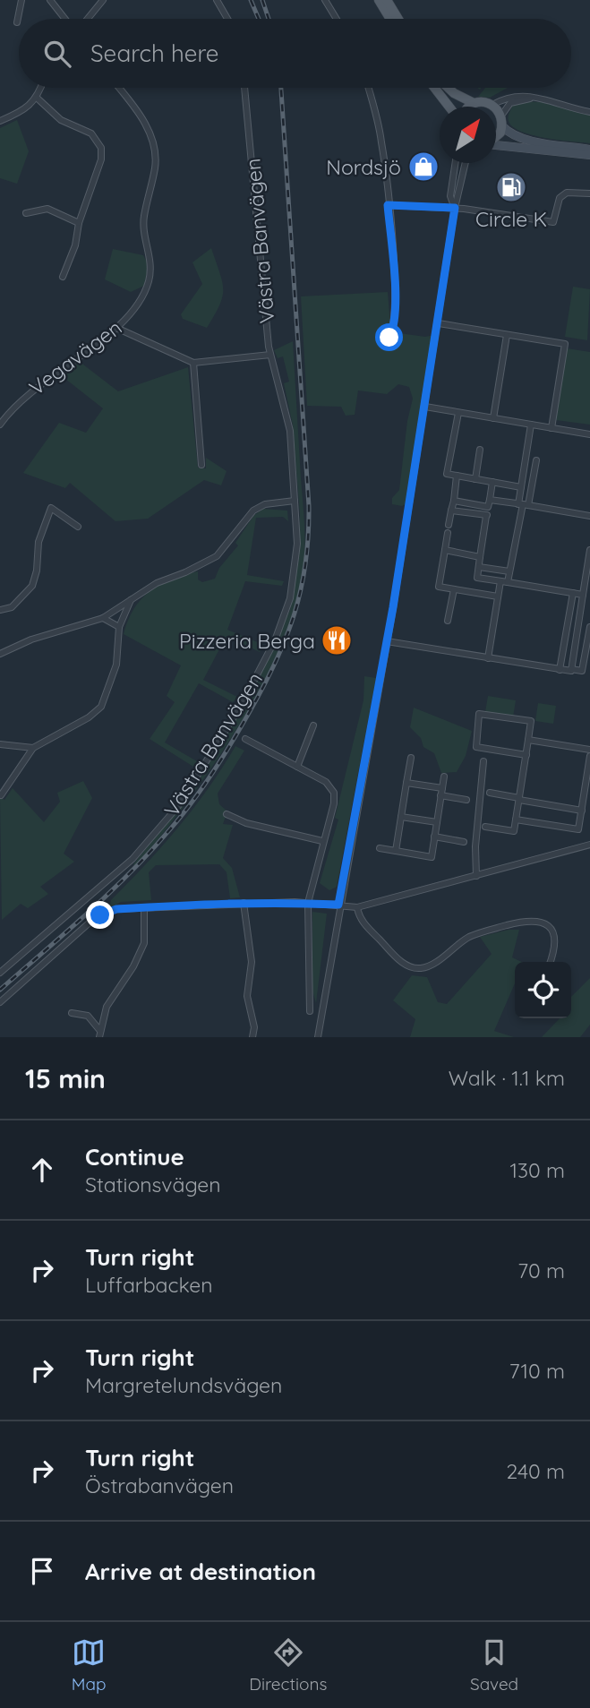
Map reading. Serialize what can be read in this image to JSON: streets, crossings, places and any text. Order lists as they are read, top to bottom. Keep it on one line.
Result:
{"streets":{"street":["Västra Banvägen","Vegavägen"]},"places":{"shop":["Nordsjö"],"fuel station":["Circle K"],"restaurant":["Pizzeria Berga"]},"north":"top right","page":{"search":"Search here","heading":["15 min","Walk · 1.1 km"],"list":[["Continue","Stationsvägen","130 m"],["Turn right","Luffarbacken","70 m"],["Turn right","Margretelundsvägen","710 m"],["Turn right","Östrabanvägen","240 m"],"Arrive at destination"],"nav":["Map","Directions","Saved"]}}
